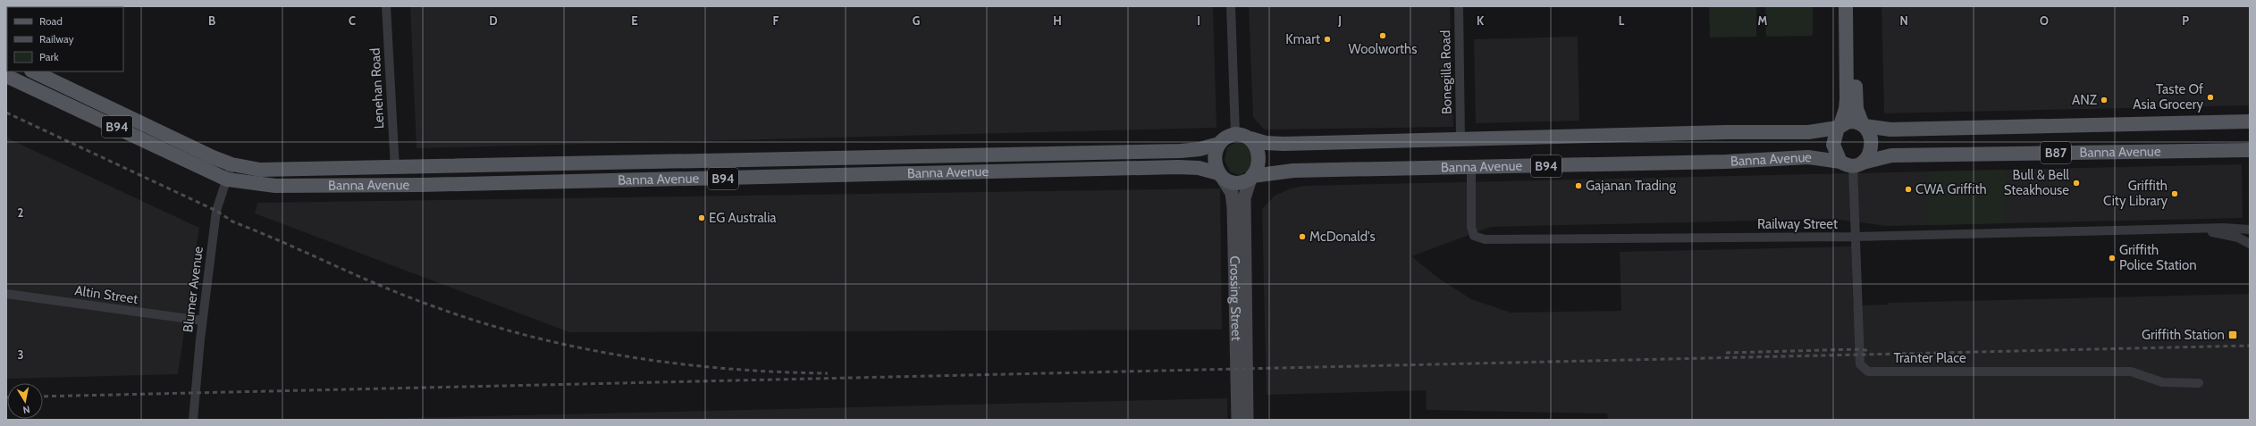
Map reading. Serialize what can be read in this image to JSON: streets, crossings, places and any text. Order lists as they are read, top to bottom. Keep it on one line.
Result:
{"streets":{"main road":["B94","Banna Avenue","B87","Crossing Street"],"street":["Bonegilla Road","Lenehan Road","Railway Street","Blumer Avenue","Altin Street","Tranter Place"]},"crossings":[["Bonegilla Road","Banna Avenue"],["Lenehan Road","Banna Avenue"],["B94","Banna Avenue"],["B94","Blumer Avenue"],["B94","Crossing Street"],["Banna Avenue","B87"],["Banna Avenue","Railway Street"],["Banna Avenue","Blumer Avenue"],["Banna Avenue","Crossing Street"],["Banna Avenue","Tranter Place"],["B87","Tranter Place"],["Railway Street","Tranter Place"],["Blumer Avenue","Altin Street"]],"places":{"other":["Woolworths","Kmart","Taste Of Asia Grocery","ANZ","Bull & Bell Steakhouse","Gajanan Trading","CWA Griffith","Griffith City Library","EG Australia","McDonald's","Griffith Police Station"],"transit":["Griffith Station"]},"legend":["Road","Railway","Park"],"north":"bottom","grid":{"columns":["B","C","D","E","F","G","H","I","J","K","L","M","N","O","P"],"rows":["2","3"]}}
